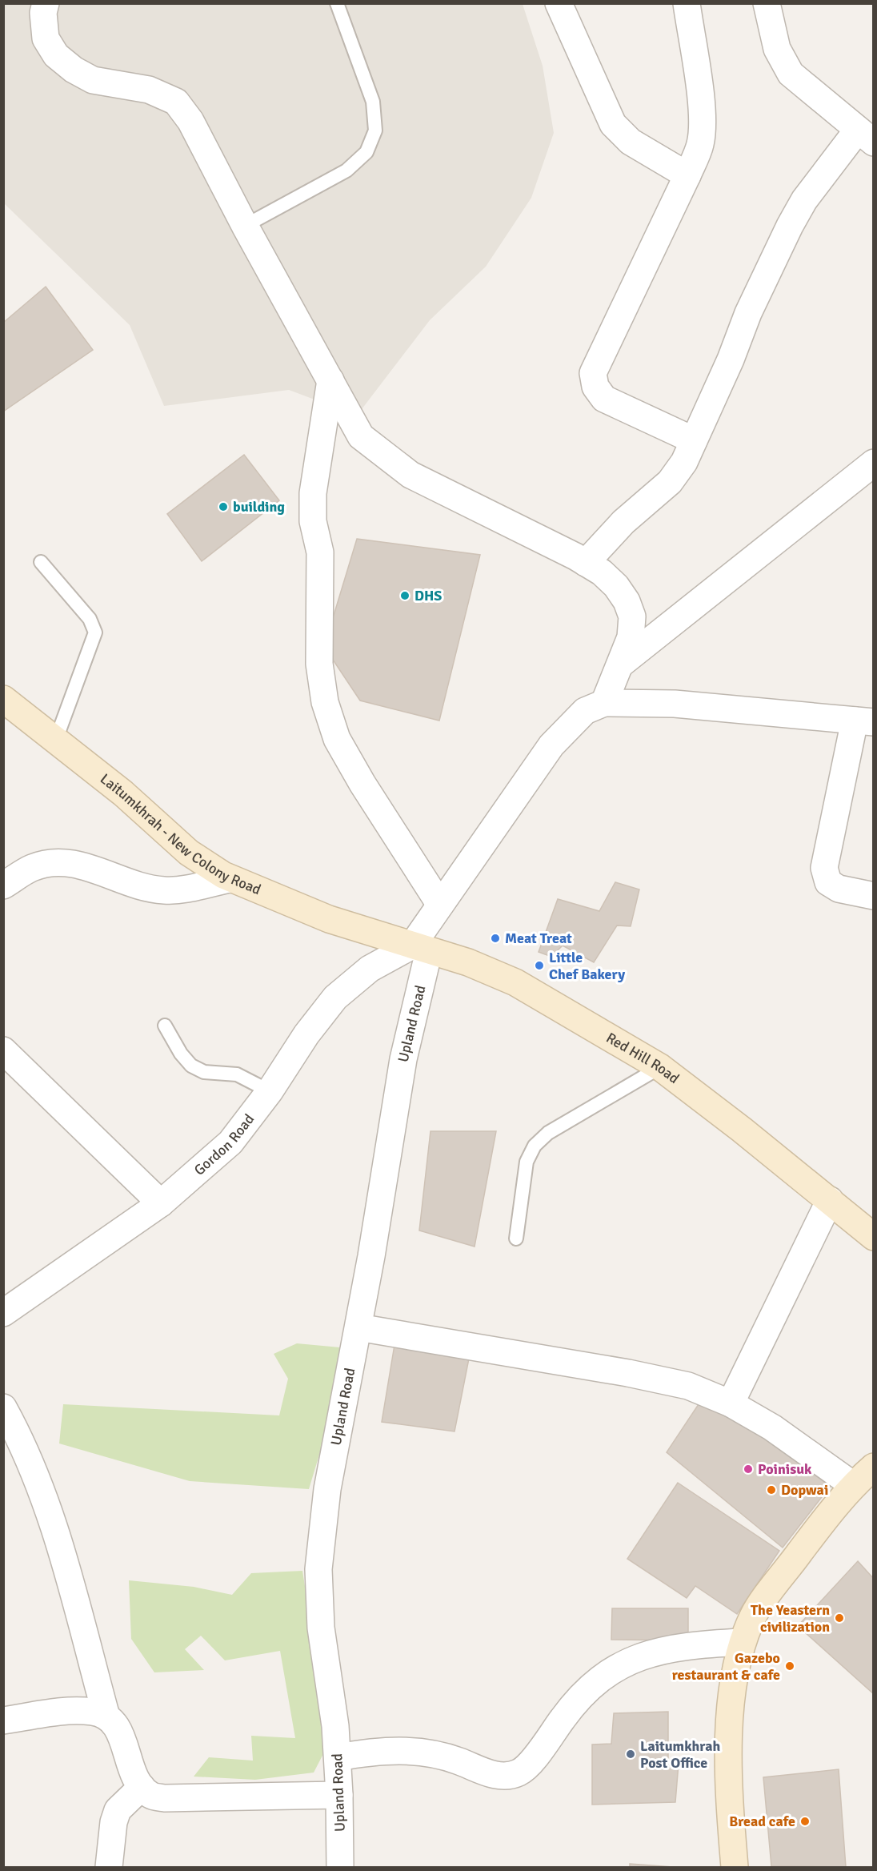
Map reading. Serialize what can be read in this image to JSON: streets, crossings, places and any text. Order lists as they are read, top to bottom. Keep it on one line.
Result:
{"streets":{"street":["Laitumkhrah - New Colony Road","Upland Road","Red Hill Road","Gordon Road"]},"crossings":[["Laitumkhrah - New Colony Road","Red Hill Road"],["Upland Road","Red Hill Road"],["Upland Road","Gordon Road"],["Red Hill Road","Gordon Road"]],"places":["building","DHS","Meat Treat","Little Chef Bakery","Poinisuk","Dopwai","The Yeastern civilization","Gazebo restaurant & cafe","Laitumkhrah Post Office","Bread cafe"]}
